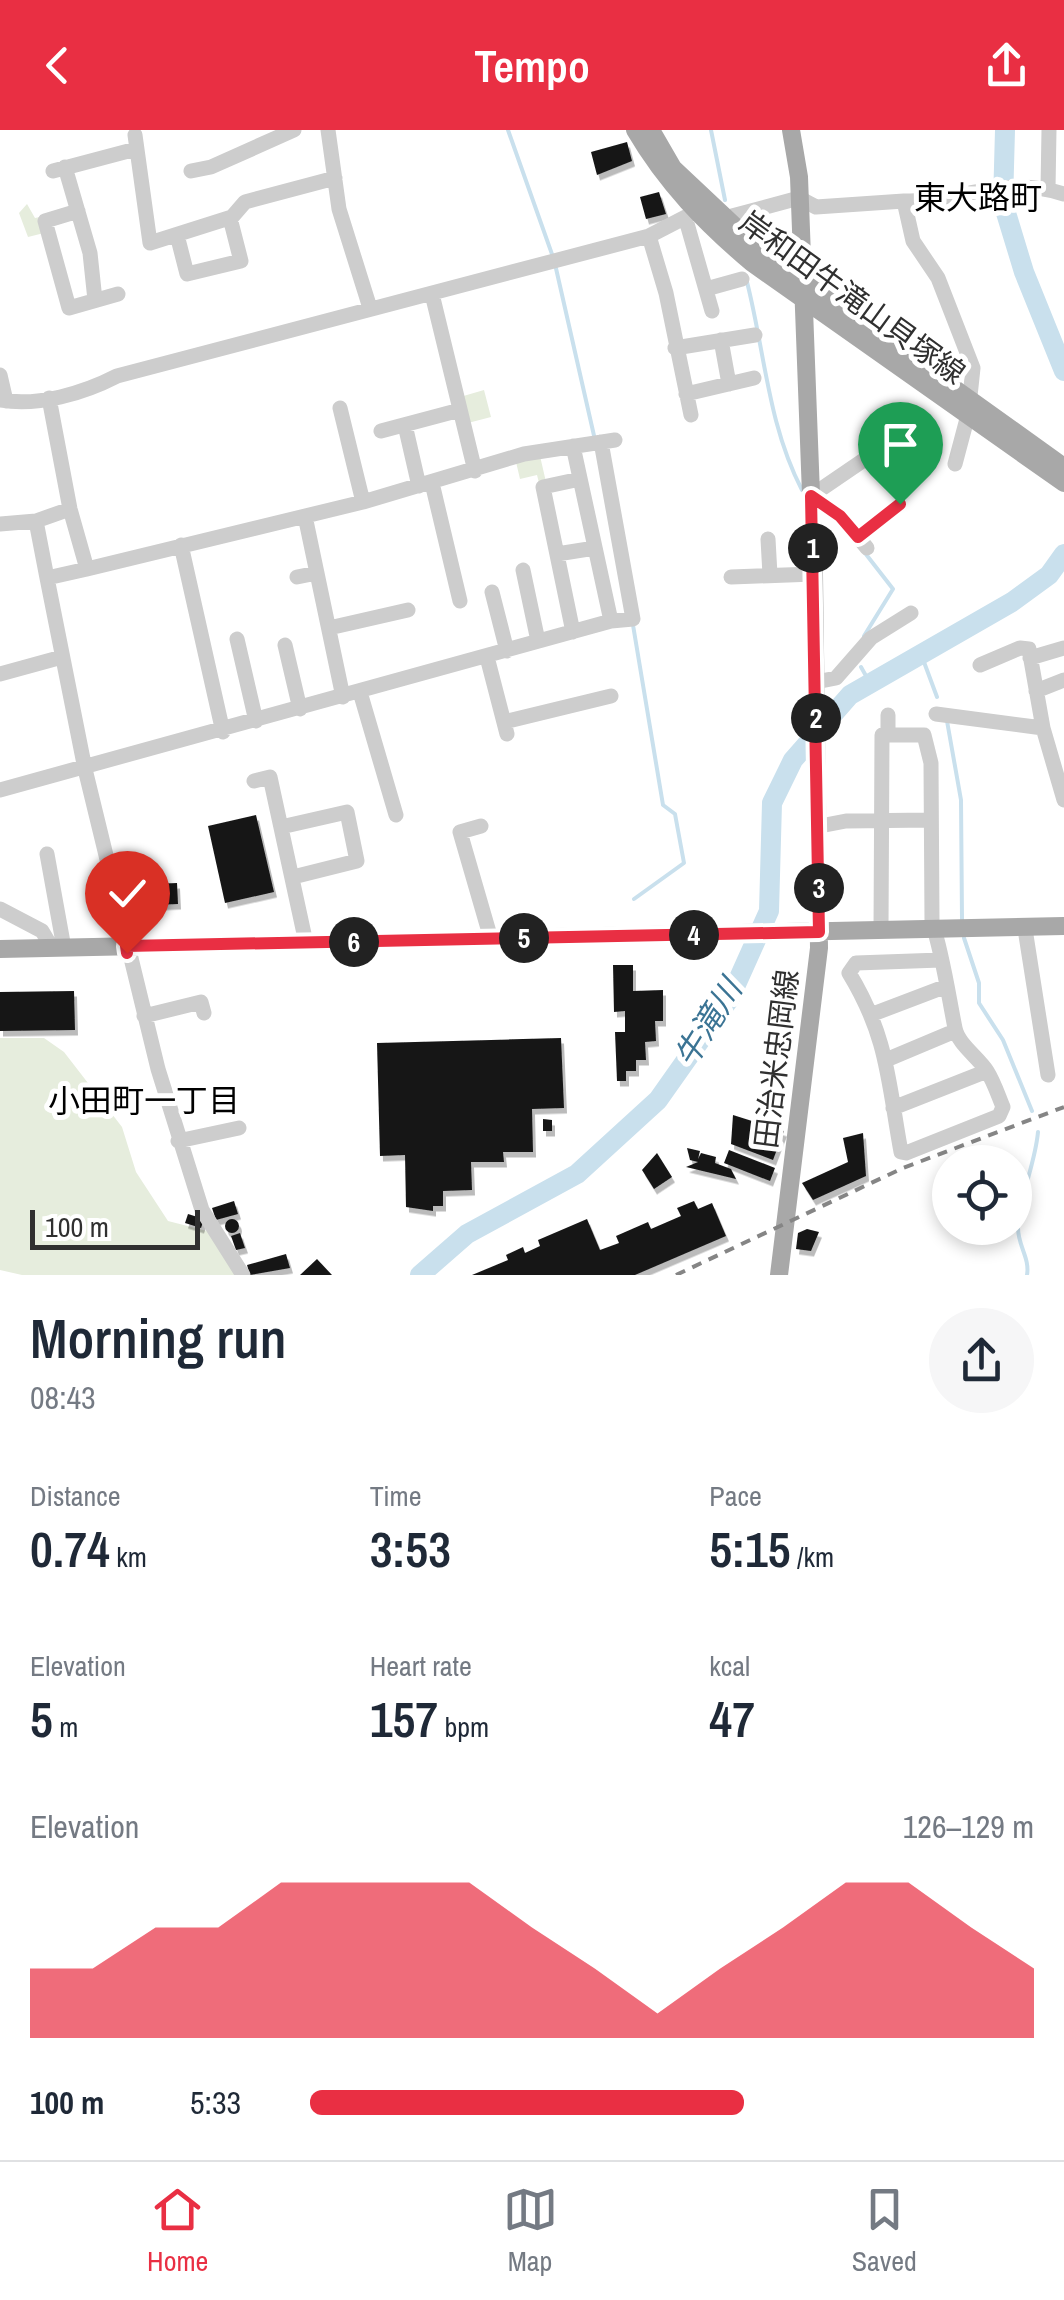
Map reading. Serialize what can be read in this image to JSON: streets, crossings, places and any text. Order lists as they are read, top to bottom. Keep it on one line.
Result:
{"streets":{"main road":["岸和田牛滝山貝塚線","田治米忠岡線"]},"crossings":[["岸和田牛滝山貝塚線","田治米忠岡線"]],"districts":["東大路町","小田町一丁目"],"water":["牛滝川"],"scale_bar":"100 m","page":{"header":"Tempo","pins":["1","2","3","4","5","6"],"scale":"100 m","heading":["Morning run","08:43"],"stats":[["Distance","0.74 km"],["Time","3:53"],["Pace","5:15 /km"],["Elevation","5 m"],["Heart rate","157 bpm"],["kcal","47"]],"chart":["Elevation","126–129 m"],"list":[{"name":"100 m","note":"5:33"}],"tabs":["Home","Map","Saved"]}}
